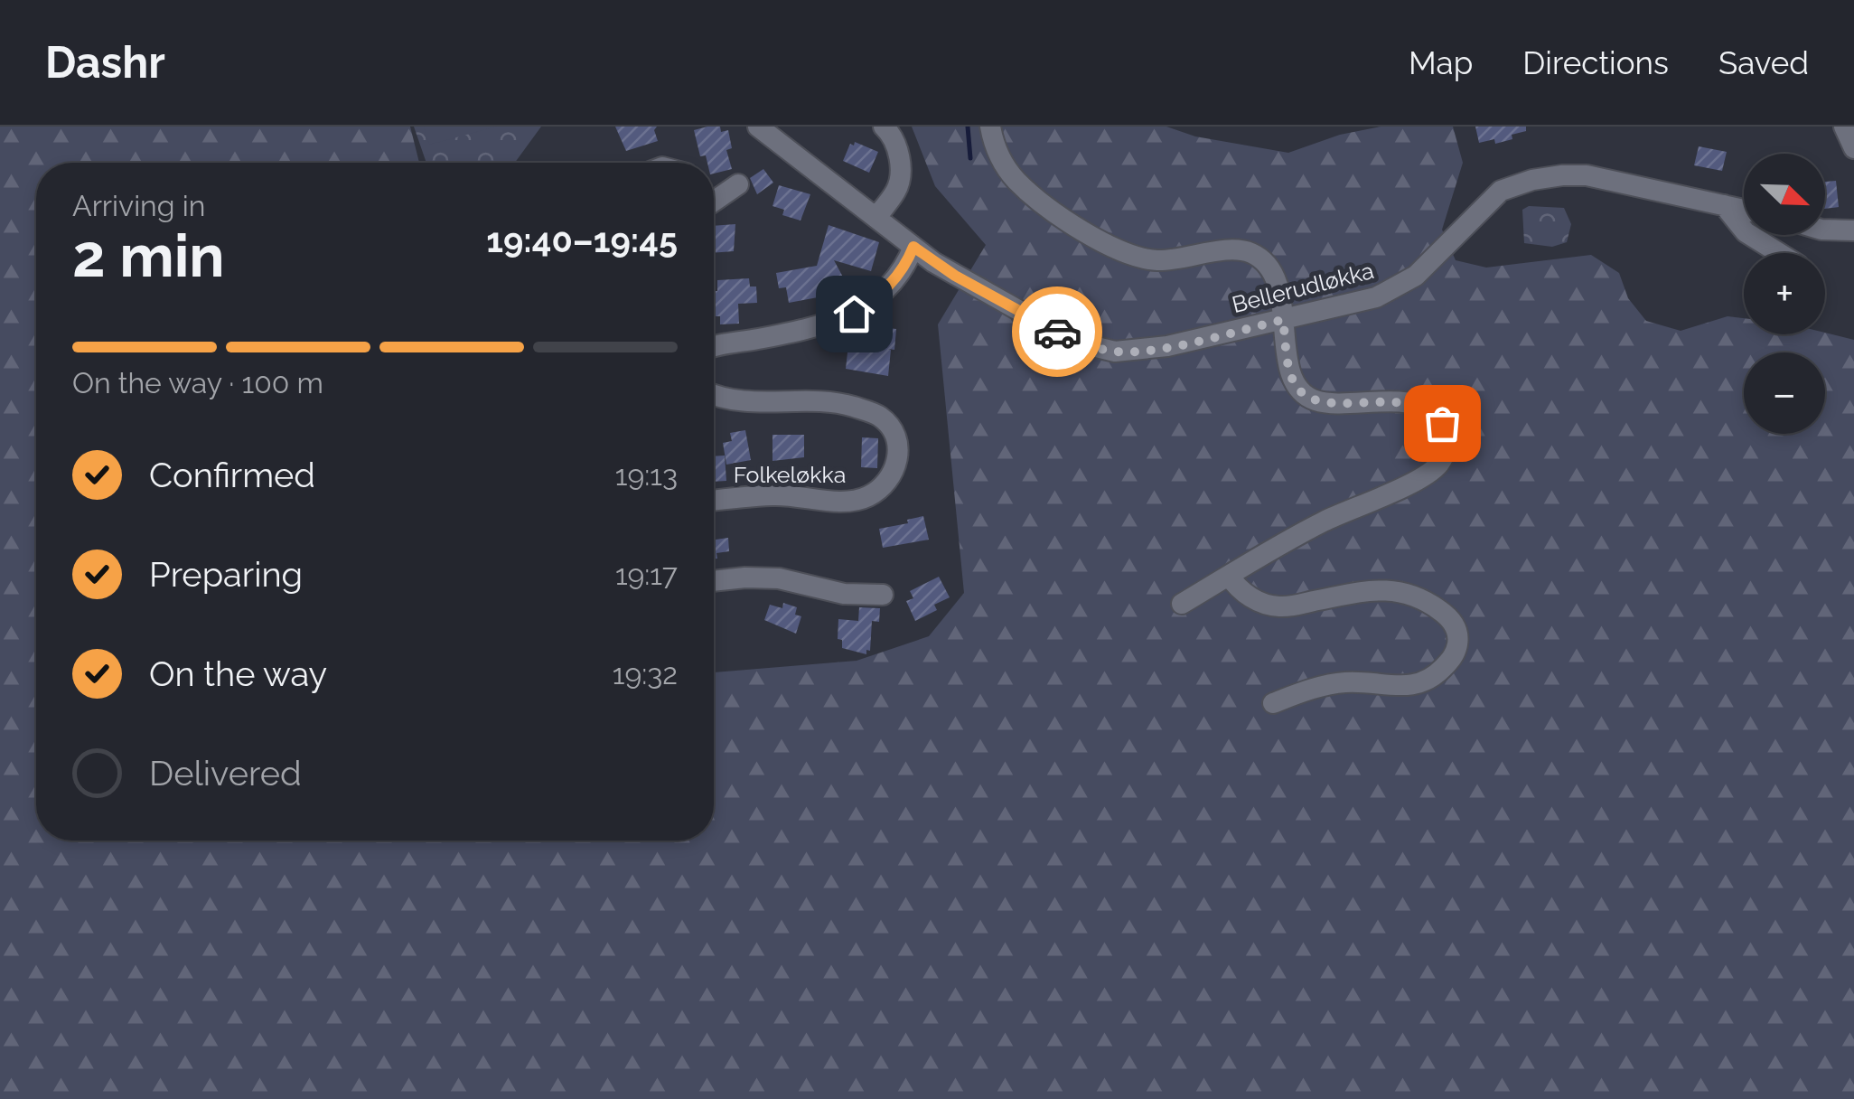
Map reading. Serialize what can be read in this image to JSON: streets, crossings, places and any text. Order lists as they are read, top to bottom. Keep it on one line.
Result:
{"streets":{"street":["Bellerudløkka","Folkeløkka"]},"north":"bottom right","page":{"header":"Dashr","nav":["Map","Directions","Saved"],"map_buttons":["+","−"],"heading":["2 min","Arriving in","19:40–19:45"],"bar":"On the way · 100 m","list":[["Confirmed","19:13"],["Preparing","19:17"],["On the way","19:32"],"Delivered"]}}
